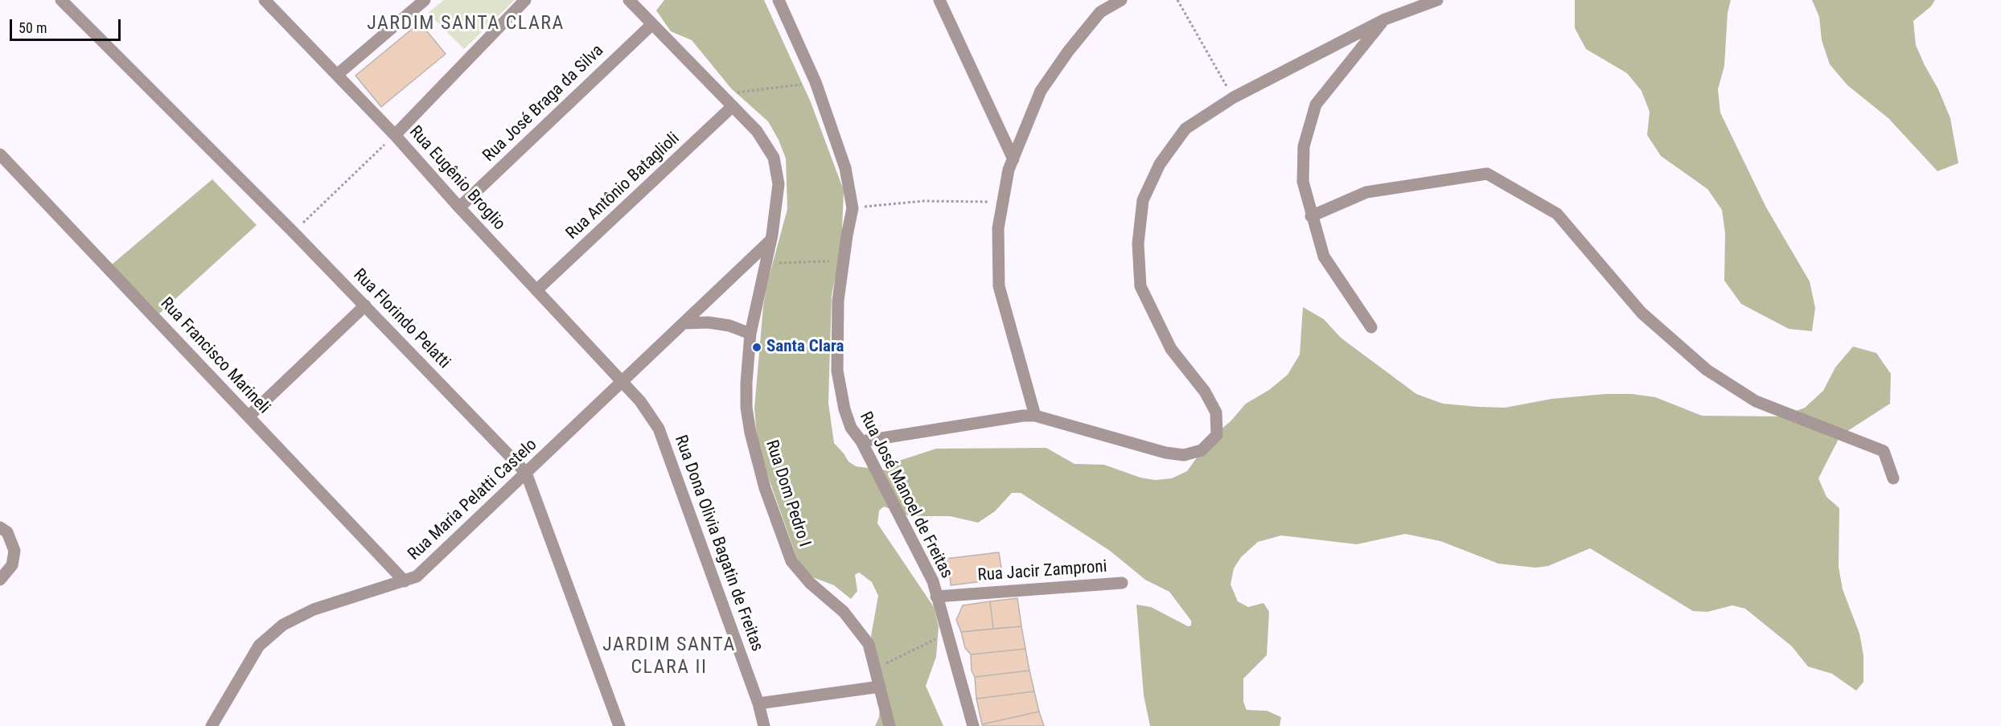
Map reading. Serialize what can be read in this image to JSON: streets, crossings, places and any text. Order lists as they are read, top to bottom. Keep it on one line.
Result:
{"streets":{"street":["Rua José Braga da Silva","Rua Eugênio Broglio","Rua Antônio Bataglioli","Rua Florindo Pelatti","Rua Francisco Marineli","Rua Dom Pedro I","Rua José Manoel de Freitas","Rua Maria Pelatti Castelo","Rua Dona Olivia Bagatin de Freitas","Rua Jacir Zamproni"]},"crossings":[["Rua José Braga da Silva","Rua Eugênio Broglio"],["Rua José Braga da Silva","Rua Dom Pedro I"],["Rua Eugênio Broglio","Rua Antônio Bataglioli"],["Rua Eugênio Broglio","Rua Maria Pelatti Castelo"],["Rua Eugênio Broglio","Rua Dona Olivia Bagatin de Freitas"],["Rua Antônio Bataglioli","Rua Dom Pedro I"],["Rua Florindo Pelatti","Rua Maria Pelatti Castelo"],["Rua Francisco Marineli","Rua Maria Pelatti Castelo"],["Rua Dom Pedro I","Rua Maria Pelatti Castelo"],["Rua José Manoel de Freitas","Rua Jacir Zamproni"],["Rua Maria Pelatti Castelo","Rua Dona Olivia Bagatin de Freitas"]],"districts":["JARDIM SANTA CLARA","JARDIM SANTA CLARA II"],"places":["Santa Clara"],"scale_bar":"50 m"}
